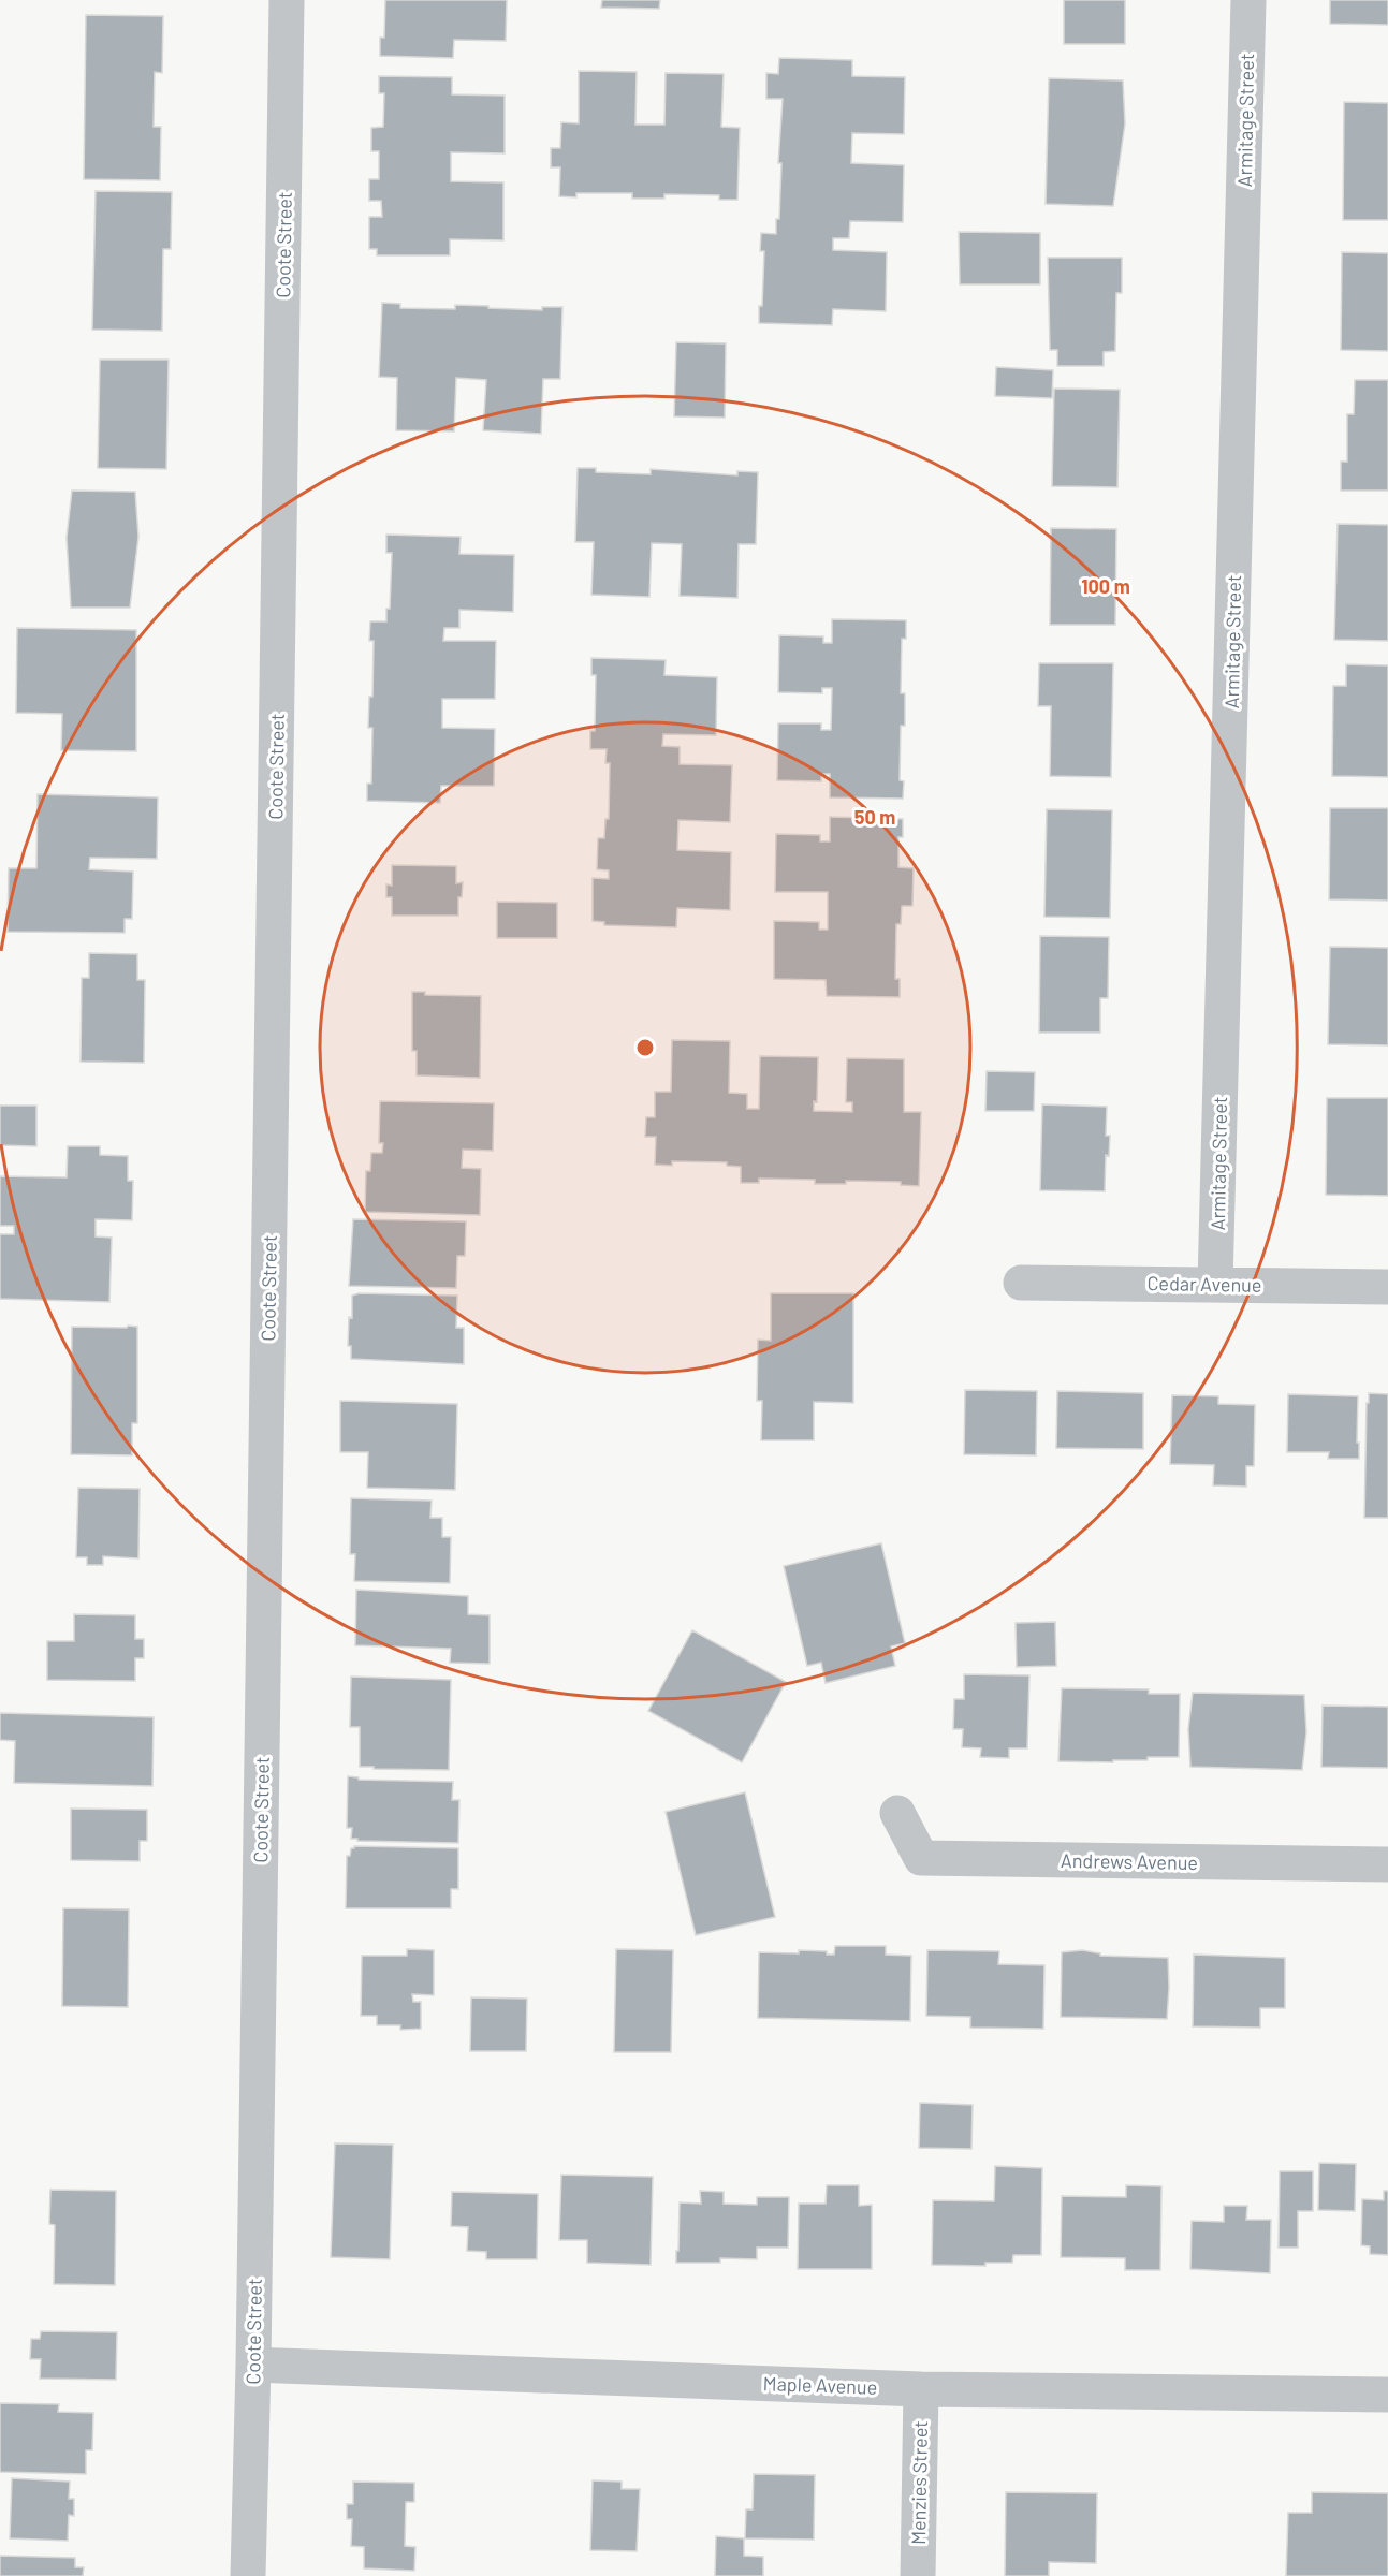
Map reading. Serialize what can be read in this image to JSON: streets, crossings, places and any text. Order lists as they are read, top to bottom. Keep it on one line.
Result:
{"streets":{"street":["Armitage Street","Coote Street","Cedar Avenue","Andrews Avenue","Maple Avenue","Menzies Street"]},"crossings":[["Armitage Street","Cedar Avenue"],["Coote Street","Maple Avenue"],["Maple Avenue","Menzies Street"]],"rings":["100 m","50 m"]}
